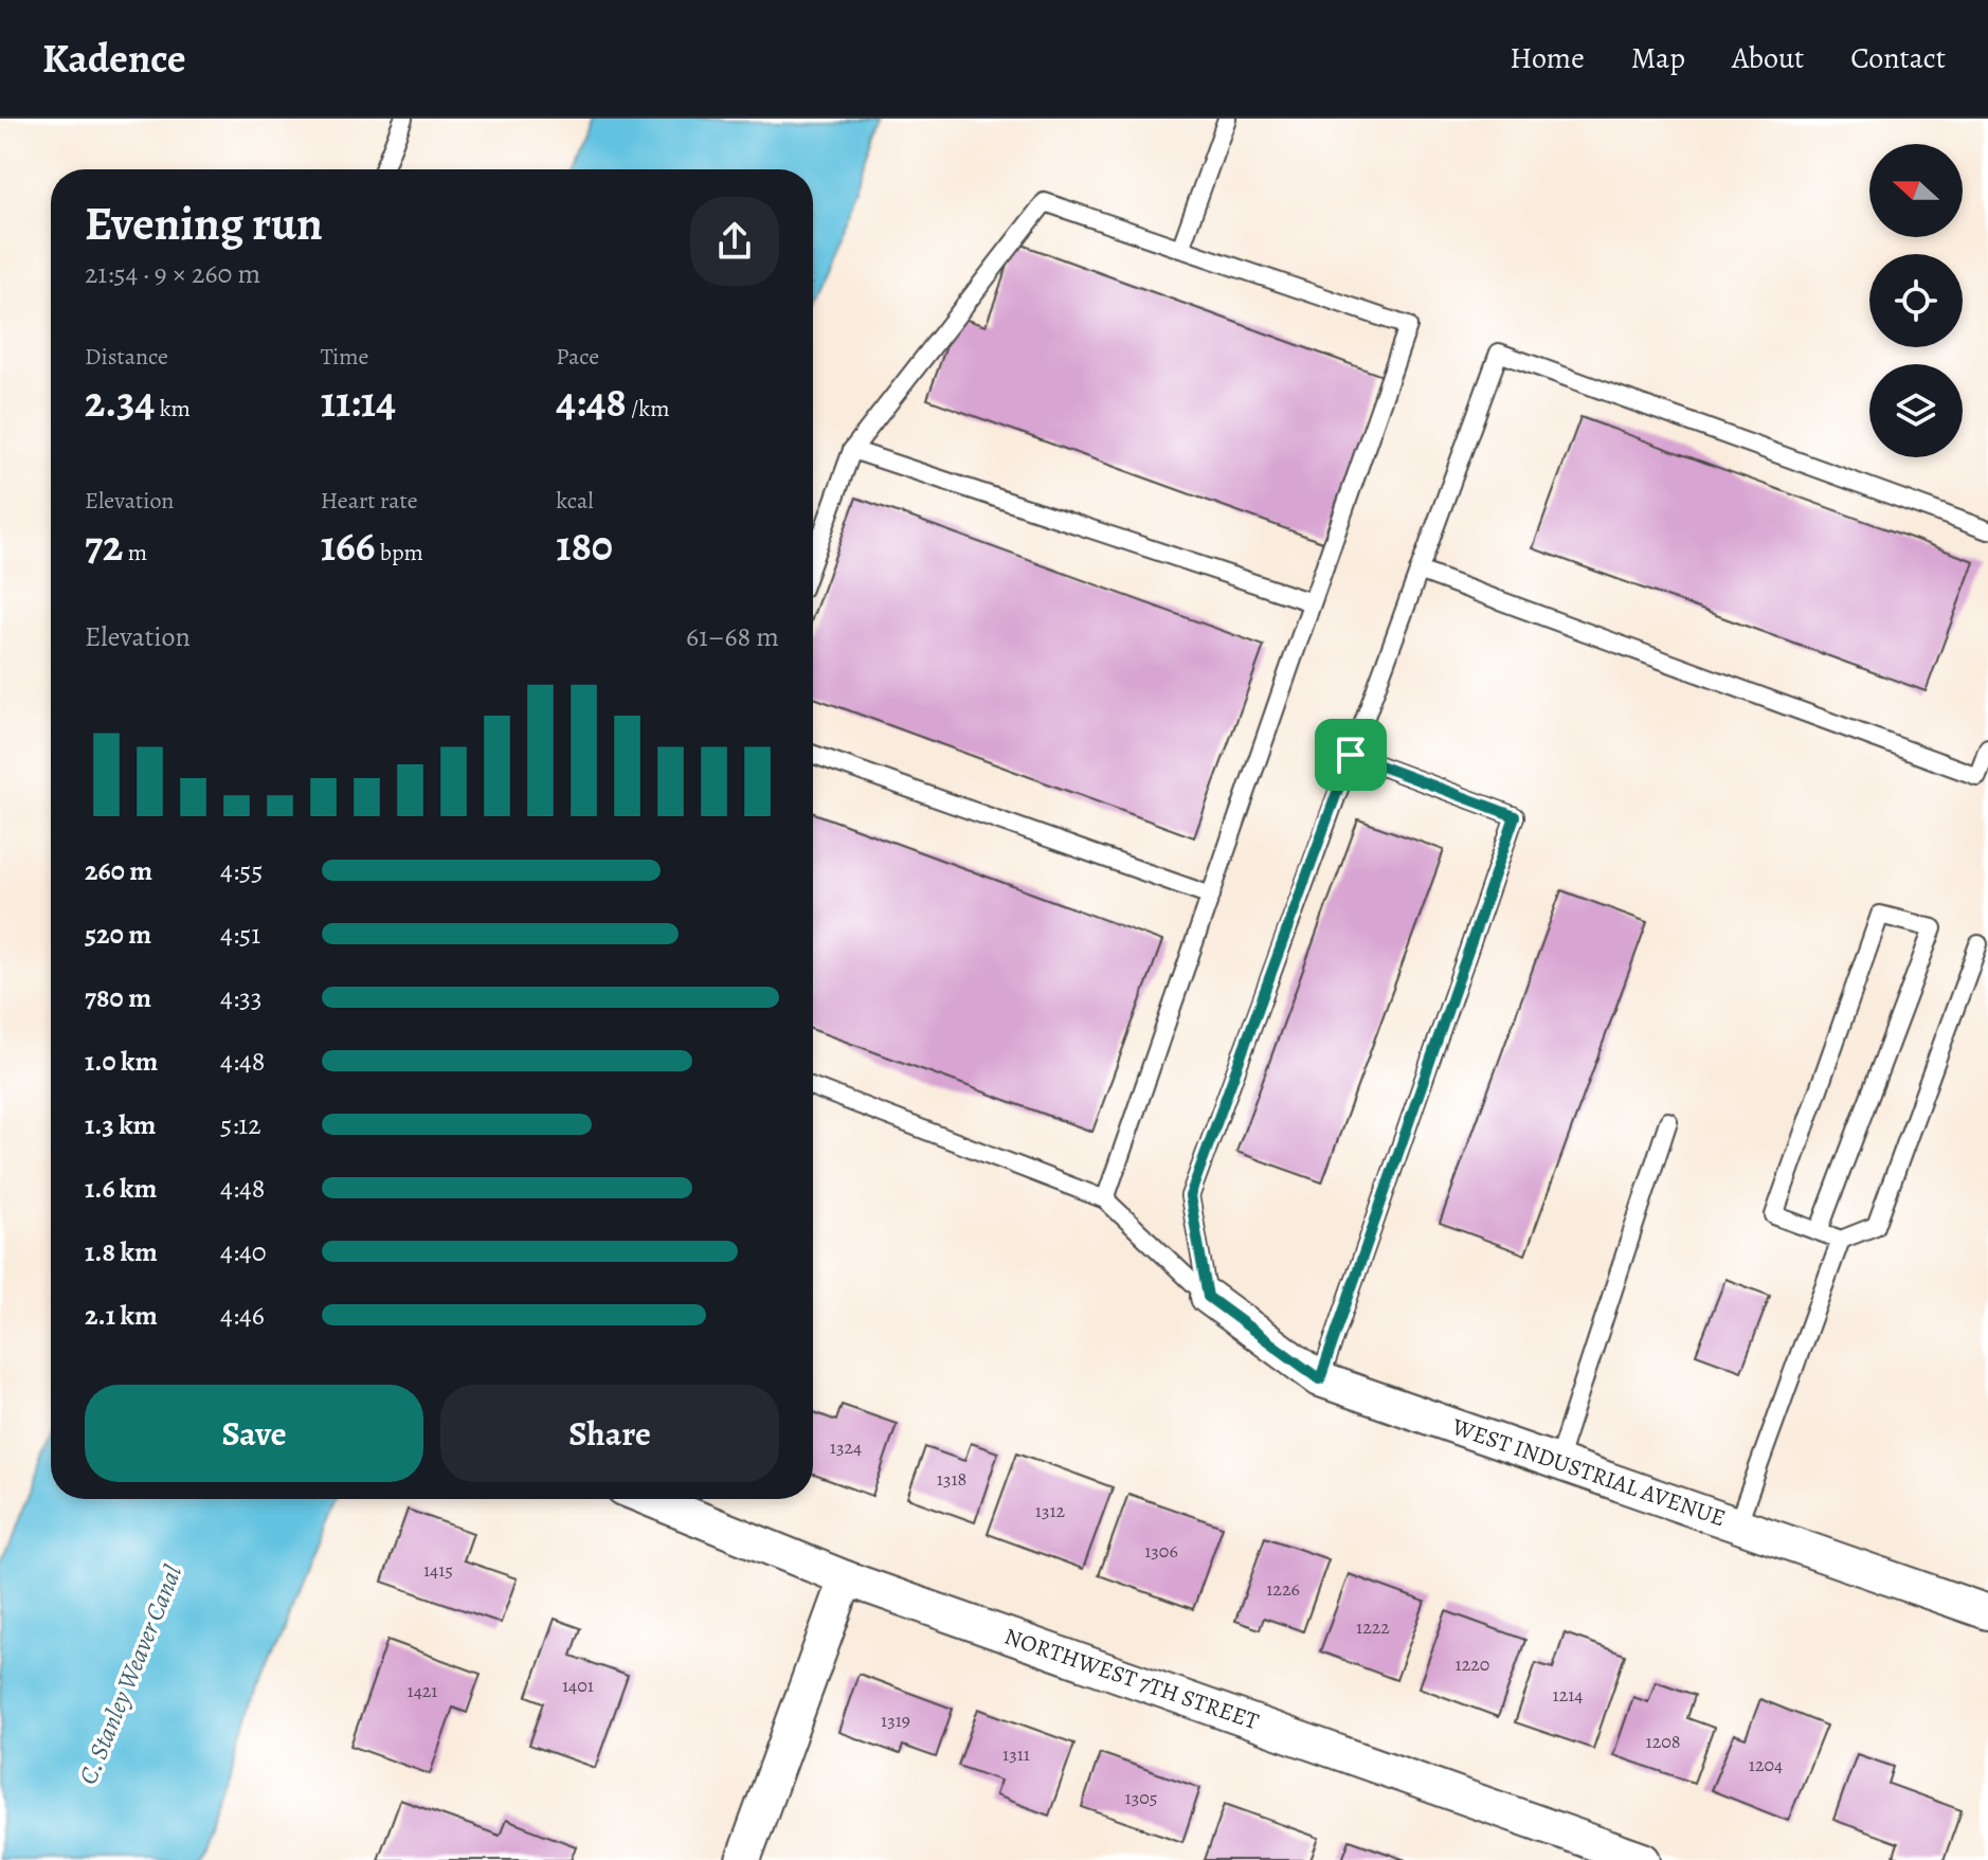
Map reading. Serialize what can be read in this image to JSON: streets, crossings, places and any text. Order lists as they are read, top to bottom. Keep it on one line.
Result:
{"streets":{"street":["WEST INDUSTRIAL AVENUE","NORTHWEST 7TH STREET"]},"water":["C. Stanley Weaver Canal"],"house_numbers":["1324","1318","1312","1306","1415","1226","1222","1220","1401","1421","1214","1319","1208","1311","1204","1305"],"north":"left","page":{"header":"Kadence","nav":["Home","Map","About","Contact"],"heading":["Evening run","21:54 · 9 × 260 m"],"stats":[["Distance","2.34 km"],["Time","11:14"],["Pace","4:48 /km"],["Elevation","72 m"],["Heart rate","166 bpm"],["kcal","180"]],"chart":["Elevation","61–68 m"],"list":[{"name":"260 m","note":"4:55"},{"name":"520 m","note":"4:51"},{"name":"780 m","note":"4:33"},{"name":"1.0 km","note":"4:48"},{"name":"1.3 km","note":"5:12"},{"name":"1.6 km","note":"4:48"},{"name":"1.8 km","note":"4:40"},{"name":"2.1 km","note":"4:46"}],"buttons":["Save","Share"]}}
